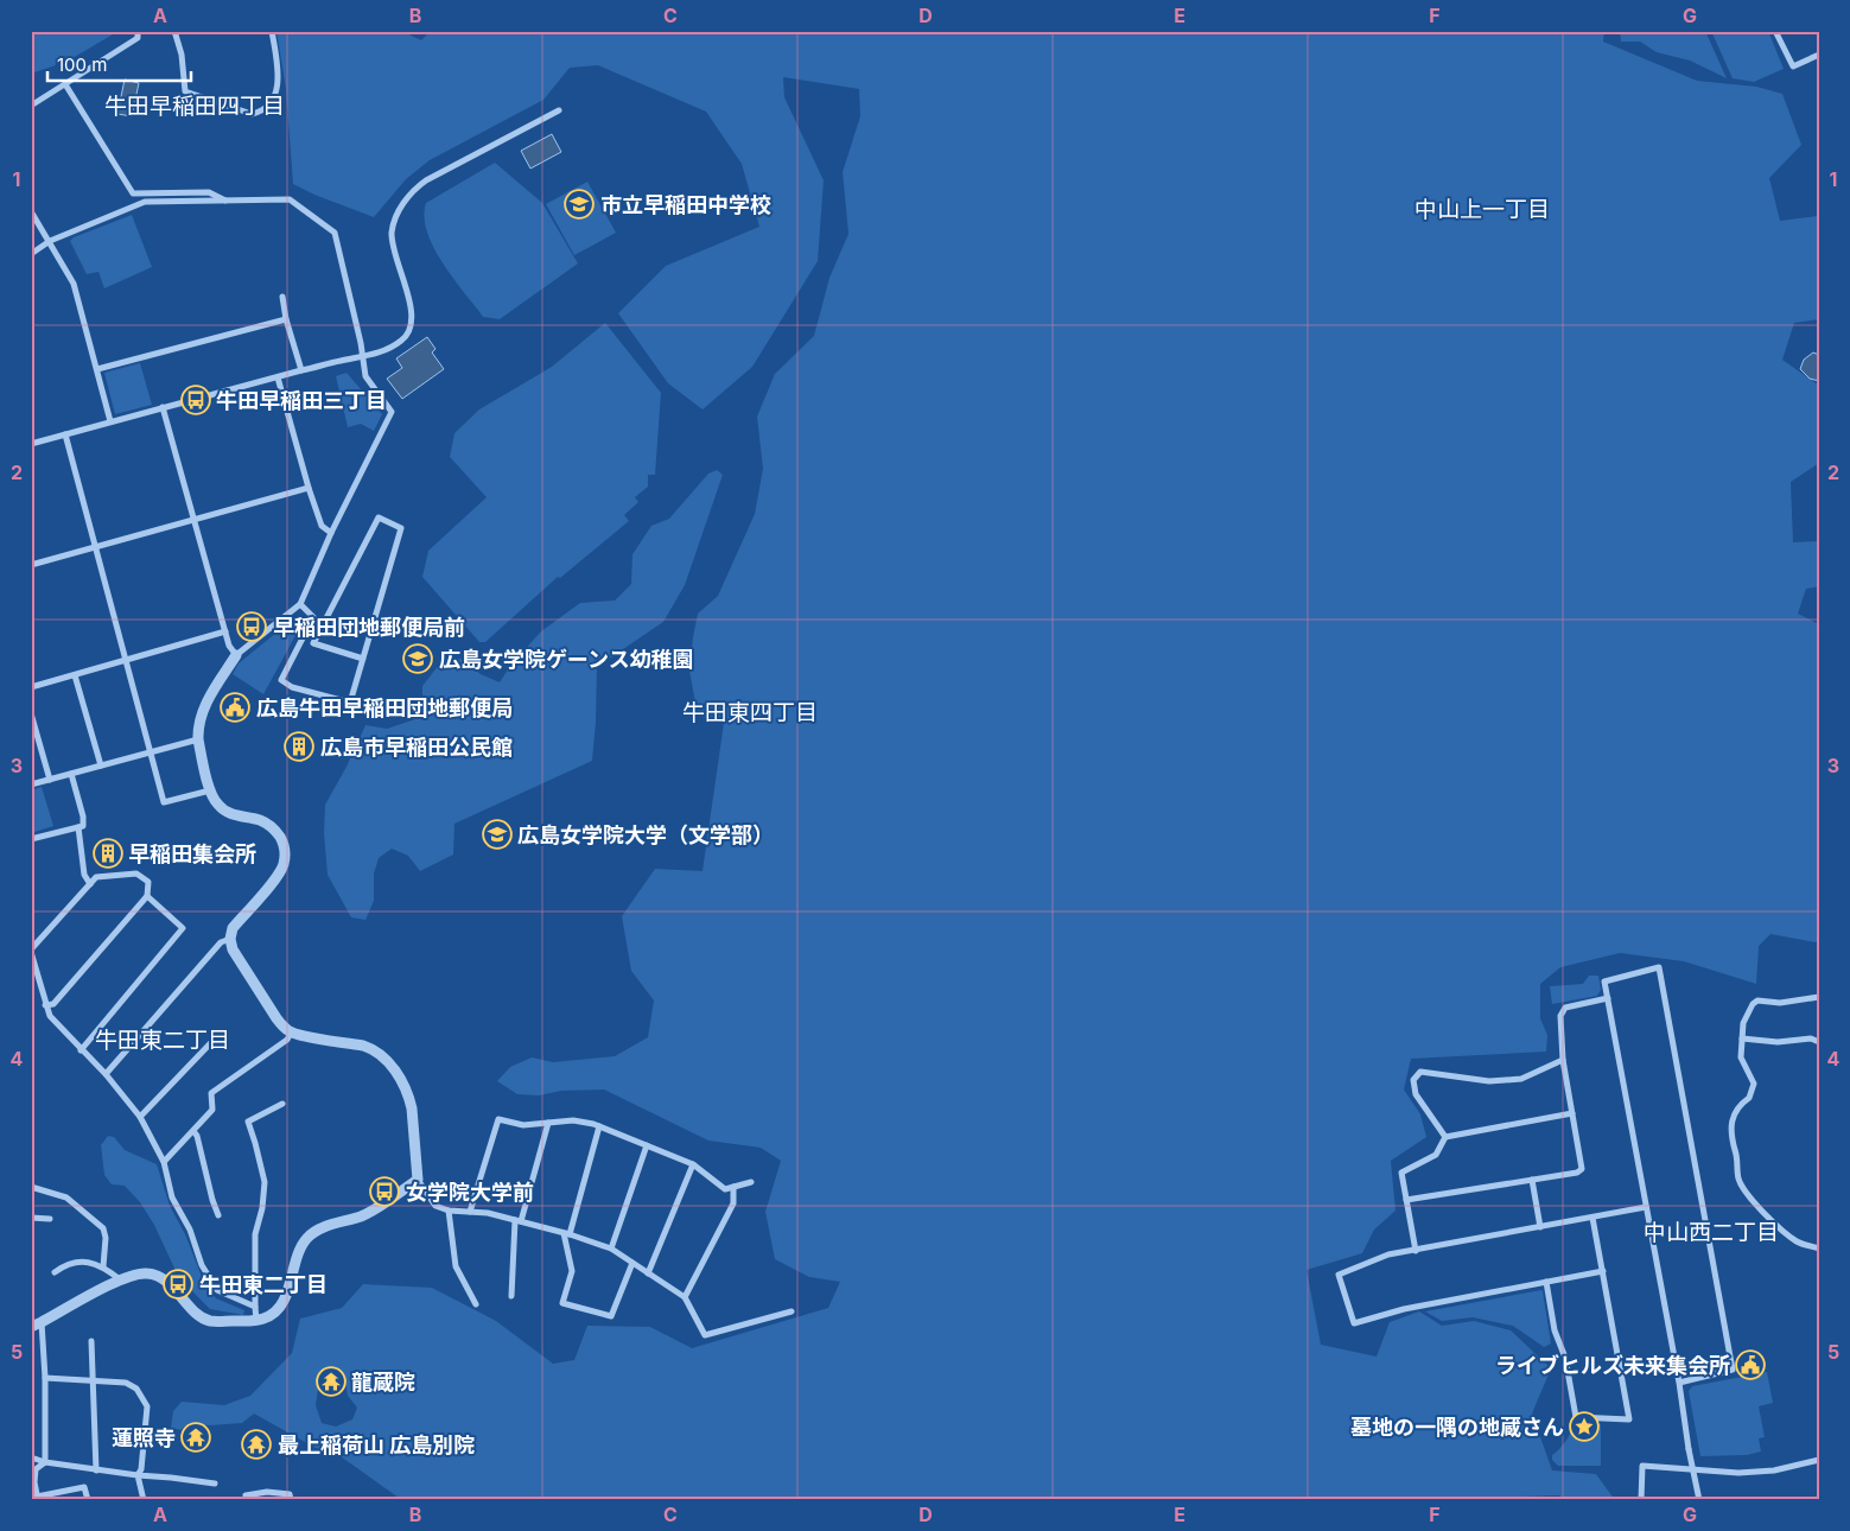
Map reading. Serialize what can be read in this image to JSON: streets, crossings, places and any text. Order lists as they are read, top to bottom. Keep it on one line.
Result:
{"districts":["牛田早稲田四丁目","中山上一丁目","牛田東四丁目","牛田東二丁目","中山西二丁目"],"places":{"school or university":["市立早稲田中学校","広島女学院ゲーンス幼稚園","広島女学院大学（文学部）"],"bus stop":["牛田早稲田三丁目","早稲田団地郵便局前","女学院大学前","牛田東二丁目"],"public building":["広島牛田早稲田団地郵便局","ライブヒルズ未来集会所"],"building":["広島市早稲田公民館","早稲田集会所"],"temple":["龍蔵院","蓮照寺","最上稲荷山 広島別院"],"place":["墓地の一隅の地蔵さん"]},"scale_bar":"100 m","grid":{"columns":["A","B","C","D","E","F","G"],"rows":["1","2","3","4","5"]}}
